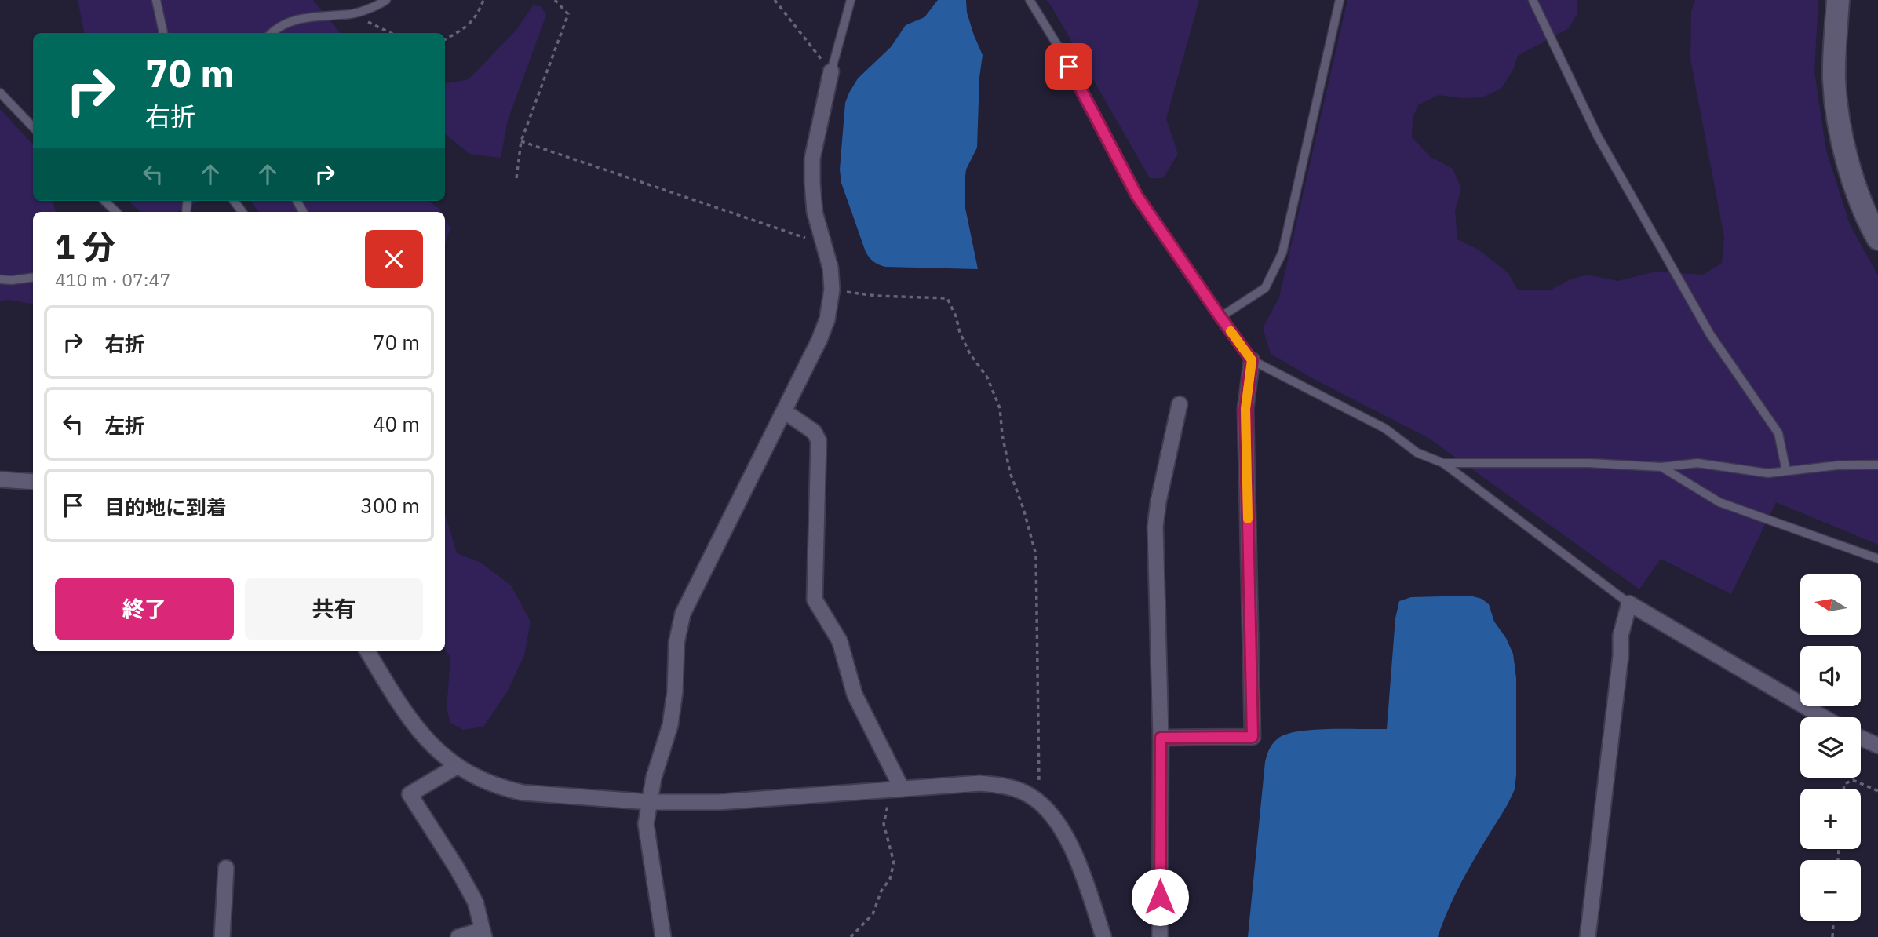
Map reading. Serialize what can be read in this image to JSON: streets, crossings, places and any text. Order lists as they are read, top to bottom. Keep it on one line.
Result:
{"north":"left","page":{"turn":["70 m","右折"],"heading":["1 分","410 m · 07:47"],"list":[{"name":"右折","value":"70 m"},{"name":"左折","value":"40 m"},{"name":"目的地に到着","value":"300 m"}],"buttons":["終了","共有"],"map_buttons":["+","−"]}}
